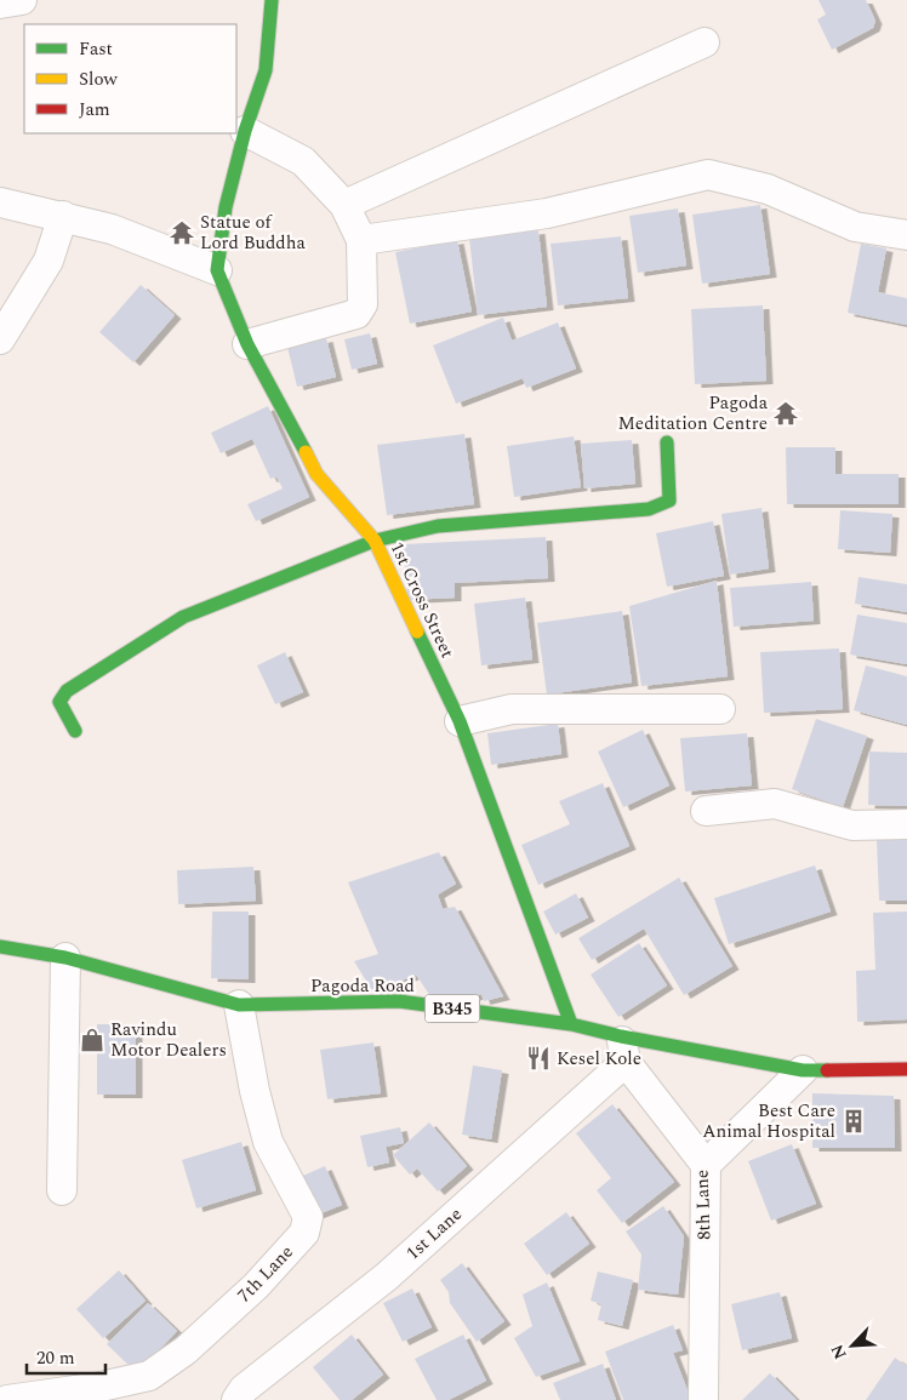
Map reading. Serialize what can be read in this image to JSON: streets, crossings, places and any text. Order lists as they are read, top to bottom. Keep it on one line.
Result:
{"streets":{"street":["1st Cross Street","Pagoda Road","B345","8th Lane","1st Lane","7th Lane"]},"crossings":[["1st Cross Street","Pagoda Road"],["Pagoda Road","8th Lane"],["Pagoda Road","1st Lane"],["Pagoda Road","7th Lane"],["8th Lane","1st Lane"]],"places":{"temple":["Statue of Lord Buddha","Pagoda Meditation Centre"],"shop":["Ravindu Motor Dealers"],"restaurant":["Kesel Kole"],"building":["Best Care Animal Hospital"]},"legend":["Fast","Slow","Jam"],"scale_bar":"20 m","north":"bottom left"}
